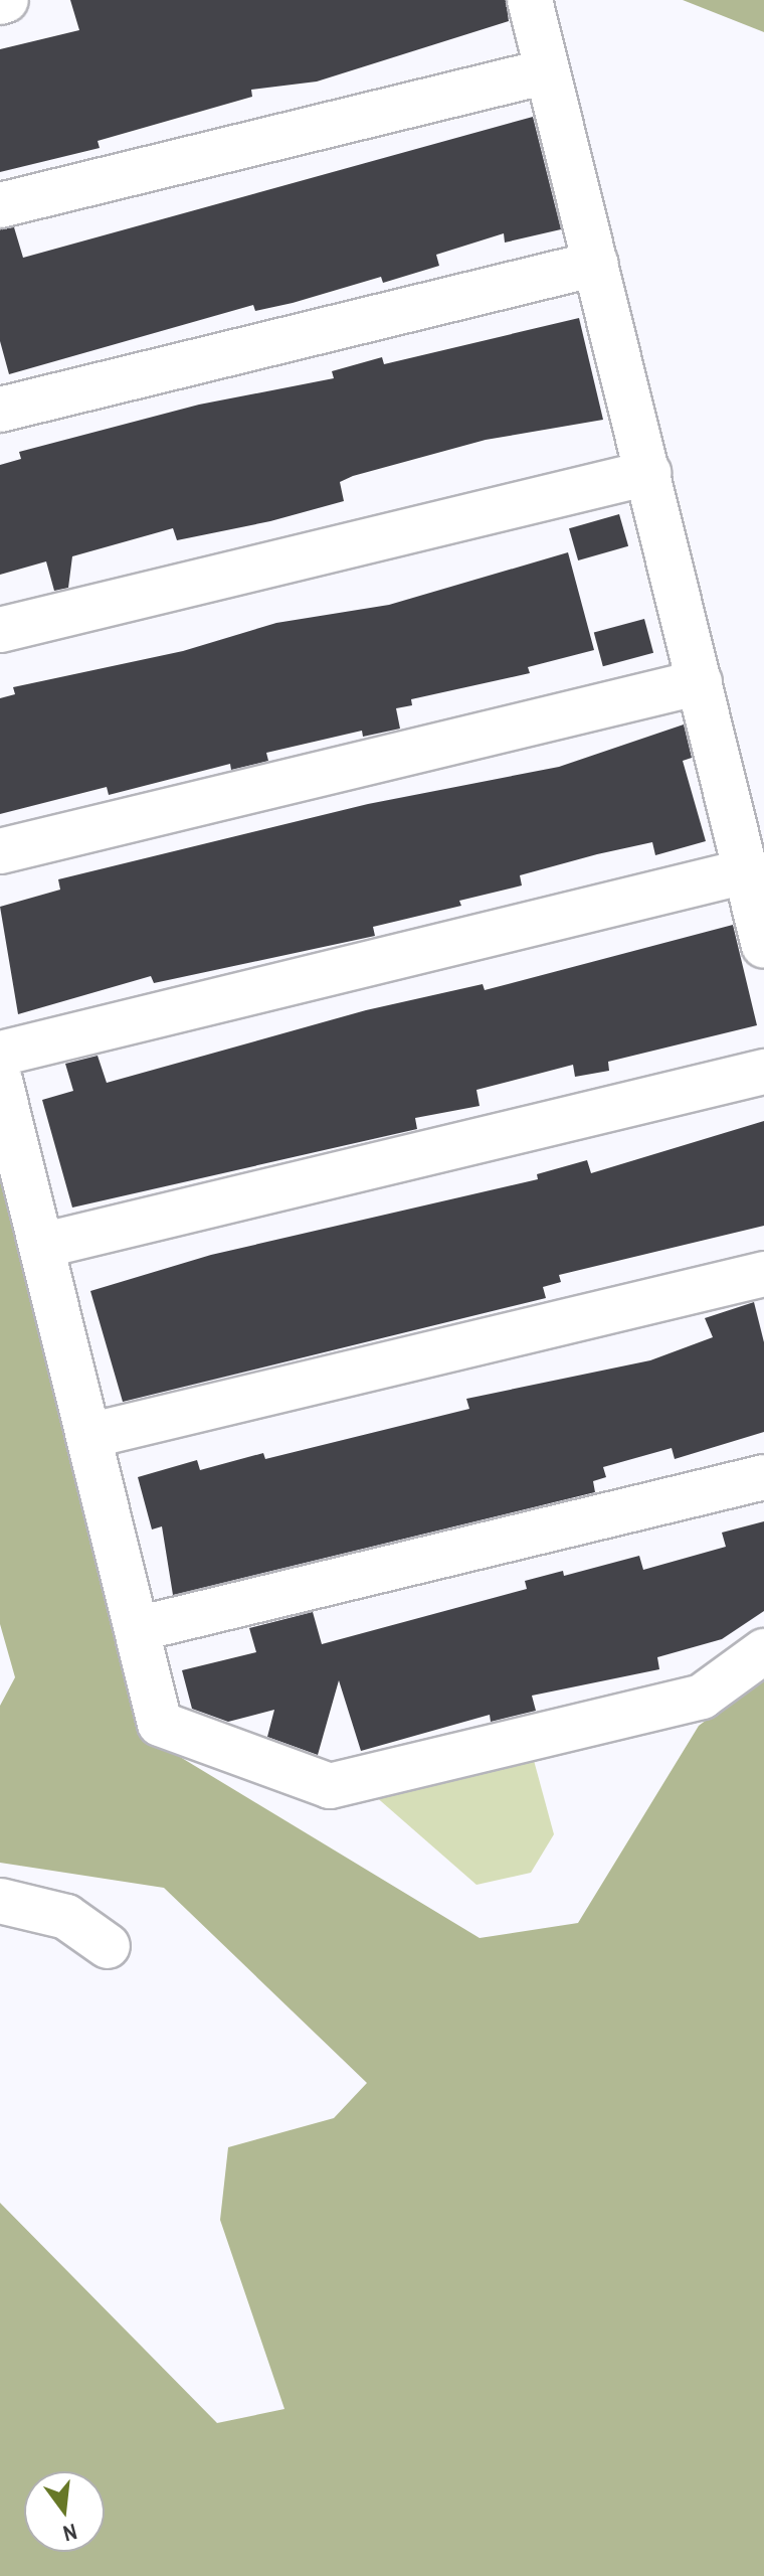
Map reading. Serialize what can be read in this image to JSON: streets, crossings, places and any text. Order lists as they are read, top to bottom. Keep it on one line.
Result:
{"north":"bottom"}
